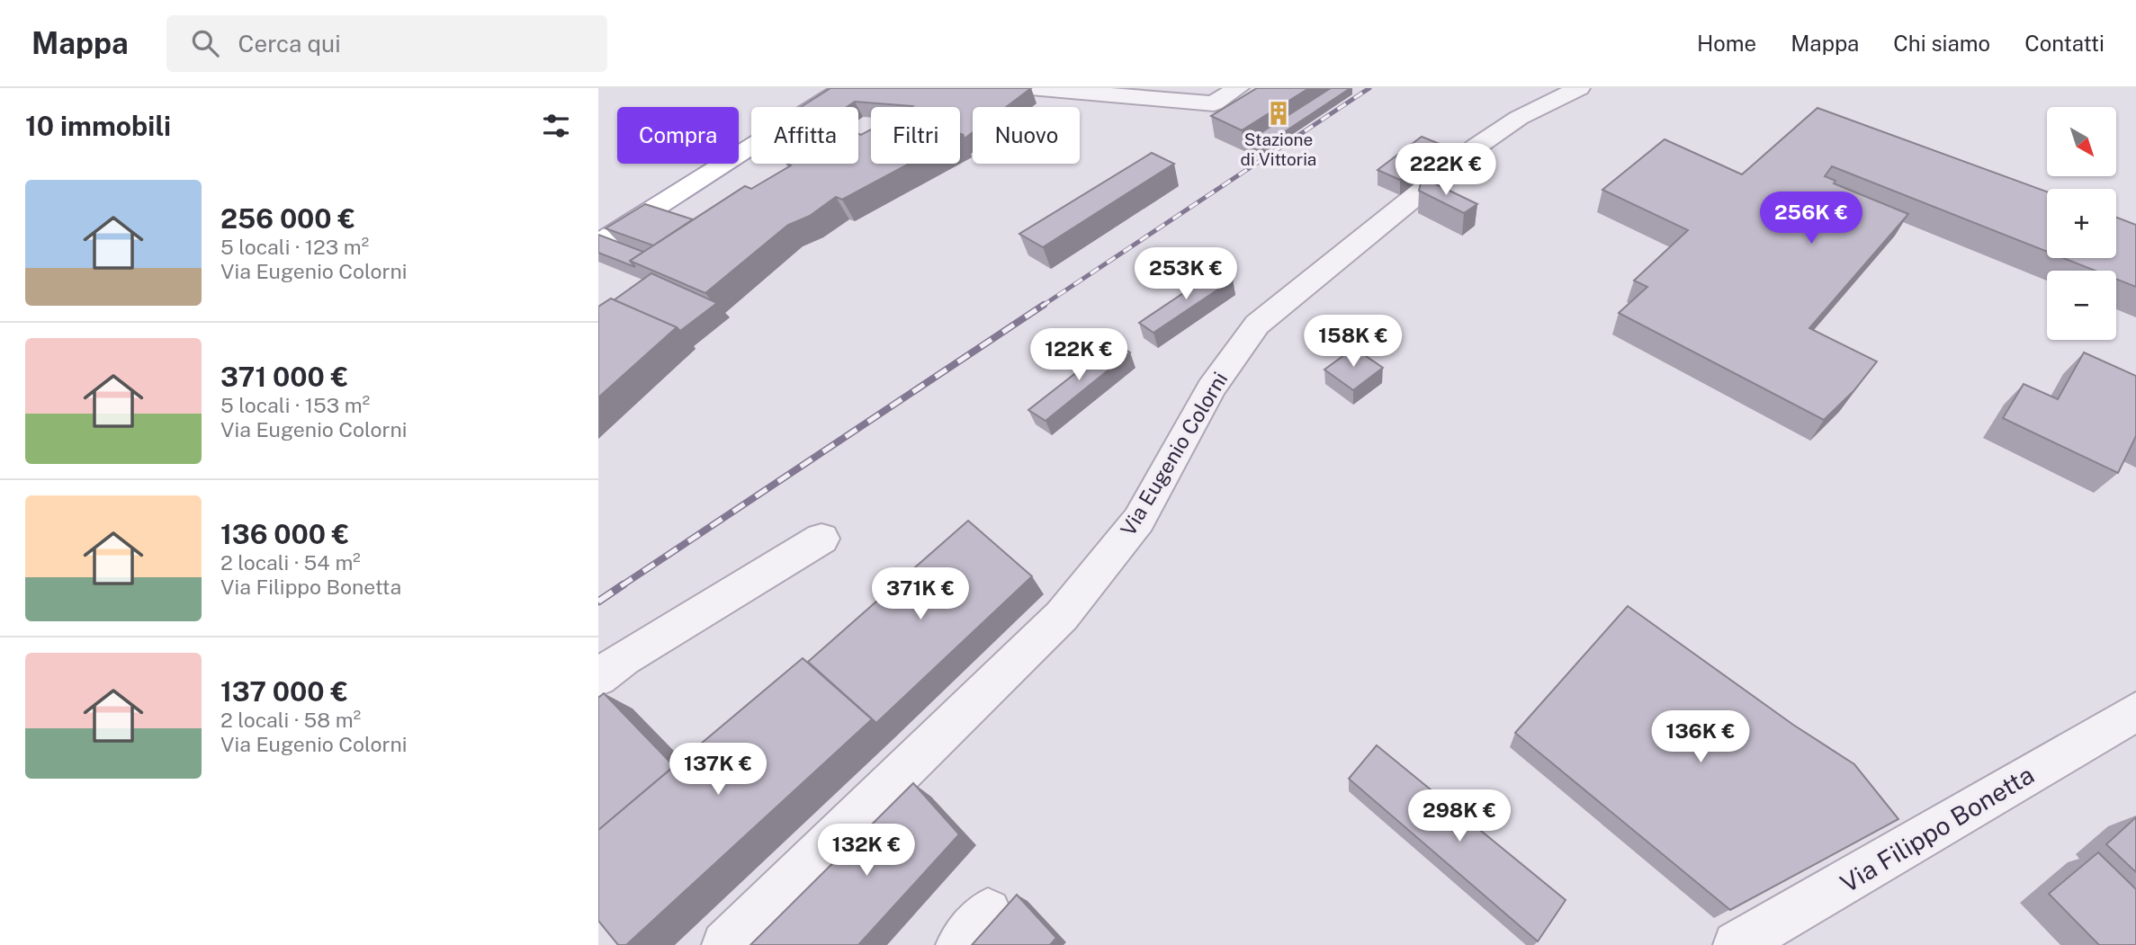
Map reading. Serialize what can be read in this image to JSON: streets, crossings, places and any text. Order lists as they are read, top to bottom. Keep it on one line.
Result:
{"streets":{"street":["Via Eugenio Colorni","Via Filippo Bonetta"]},"places":{"building":["Stazione di Vittoria"]},"north":"bottom right","page":{"header":"Mappa","search":"Cerca qui","nav":["Home","Mappa","Chi siamo","Contatti"],"heading":"10 immobili","map_buttons":["+","−"],"chip":["Compra","Affitta","Filtri","Nuovo"],"price":["222K €","256K €","253K €","158K €","122K €","371K €","136K €","137K €","298K €","132K €"],"list":[{"name":"256 000 €","note":"5 locali · 123 m² · Via Eugenio Colorni"},{"name":"371 000 €","note":"5 locali · 153 m² · Via Eugenio Colorni"},{"name":"136 000 €","note":"2 locali · 54 m² · Via Filippo Bonetta"},{"name":"137 000 €","note":"2 locali · 58 m² · Via Eugenio Colorni"}]}}
